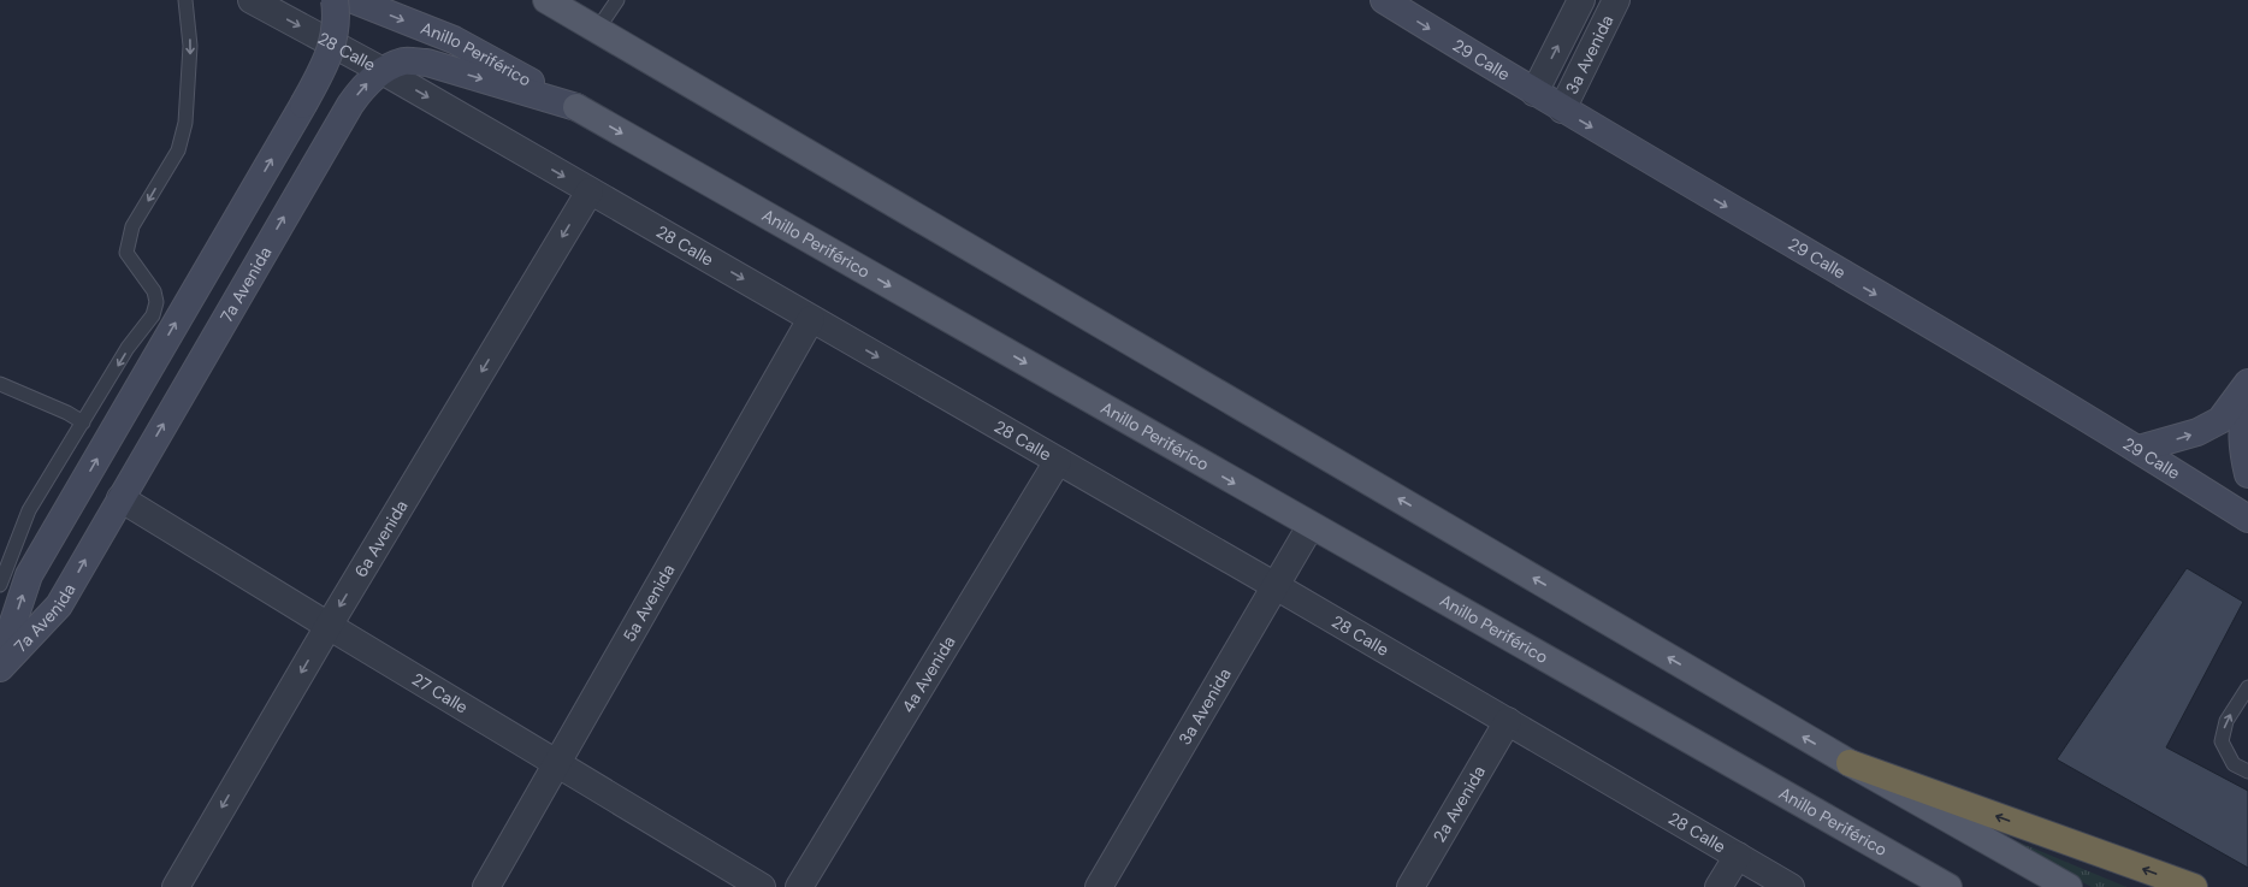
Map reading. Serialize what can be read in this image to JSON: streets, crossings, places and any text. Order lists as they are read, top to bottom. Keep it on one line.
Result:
{"streets":{"main road":["Anillo Periférico","29 Calle","7a Avenida"],"street":["28 Calle","3a Avenida","6a Avenida","5a Avenida","4a Avenida","27 Calle","2a Avenida"]},"crossings":[["28 Calle","3a Avenida"],["28 Calle","7a Avenida"],["28 Calle","6a Avenida"],["28 Calle","5a Avenida"],["28 Calle","4a Avenida"],["28 Calle","2a Avenida"],["Anillo Periférico","3a Avenida"],["Anillo Periférico","7a Avenida"],["3a Avenida","29 Calle"],["7a Avenida","27 Calle"],["6a Avenida","27 Calle"],["5a Avenida","27 Calle"]],"one_way":["28 Calle","29 Calle","7a Avenida","6a Avenida"]}
